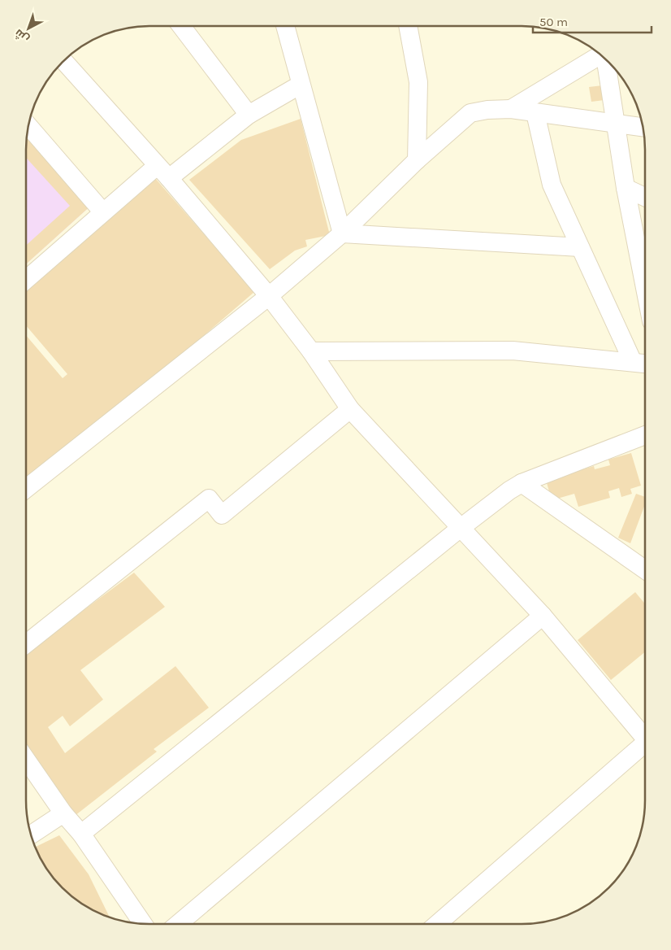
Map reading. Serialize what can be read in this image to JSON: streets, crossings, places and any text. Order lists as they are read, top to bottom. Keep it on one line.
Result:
{"scale_bar":"50 m","north":"bottom left"}
